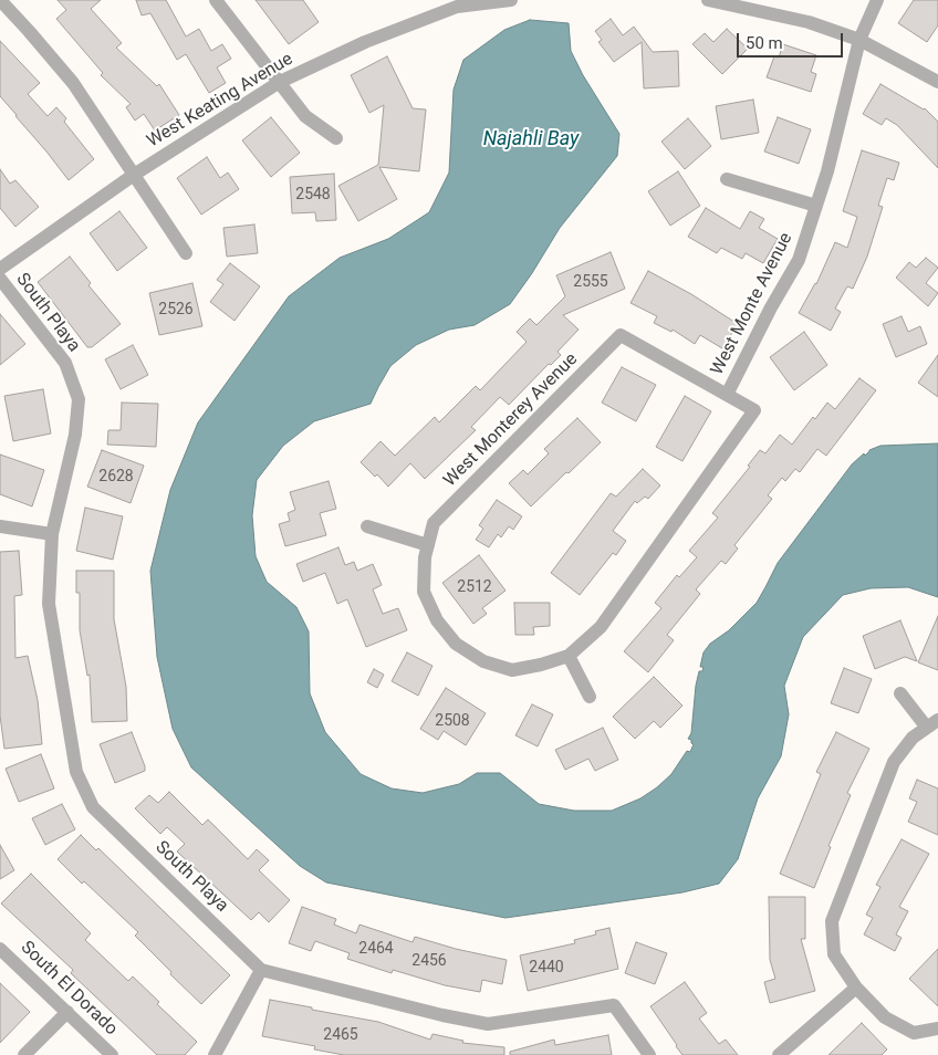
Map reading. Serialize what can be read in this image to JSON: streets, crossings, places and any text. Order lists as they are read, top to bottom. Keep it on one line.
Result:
{"streets":{"street":["West Keating Avenue","West Monte Avenue","South Playa","West Monterey Avenue","South El Dorado"]},"crossings":[["West Monte Avenue","West Monterey Avenue"]],"water":["Najahli Bay"],"house_numbers":["2548","2555","2526","2628","2512","2508","2464","2456","2440","2465"],"scale_bar":"50 m"}
